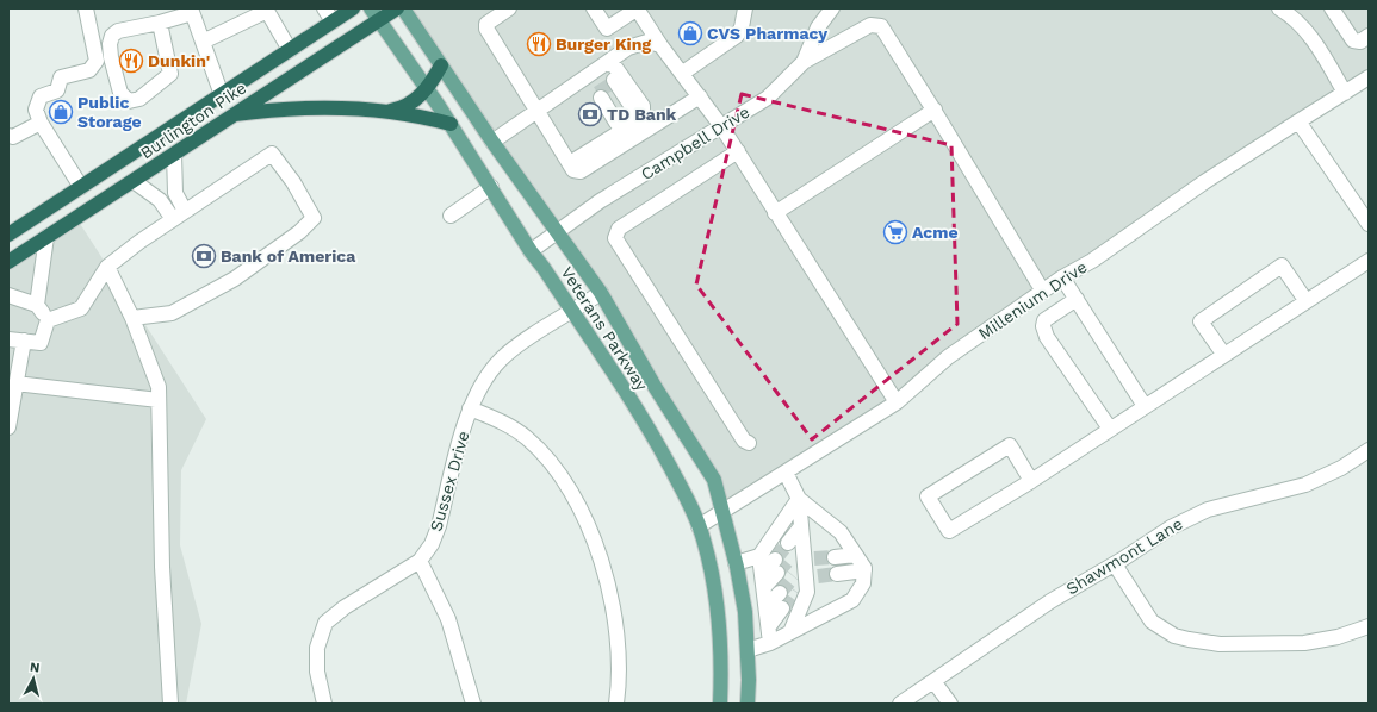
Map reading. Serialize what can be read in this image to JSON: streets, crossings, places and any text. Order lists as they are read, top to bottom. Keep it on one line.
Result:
{"streets":{"highway":["Burlington Pike"],"main road":["Veterans Parkway"],"street":["Campbell Drive","Millenium Drive","Sussex Drive","Shawmont Lane"]},"crossings":[["Burlington Pike","Veterans Parkway"],["Campbell Drive","Veterans Parkway"],["Millenium Drive","Veterans Parkway"],["Veterans Parkway","Sussex Drive"]],"places":{"shop":["CVS Pharmacy","Public Storage"],"restaurant":["Burger King","Dunkin'"],"bank":["TD Bank","Bank of America"],"supermarket":["Acme"]},"north":"top"}
